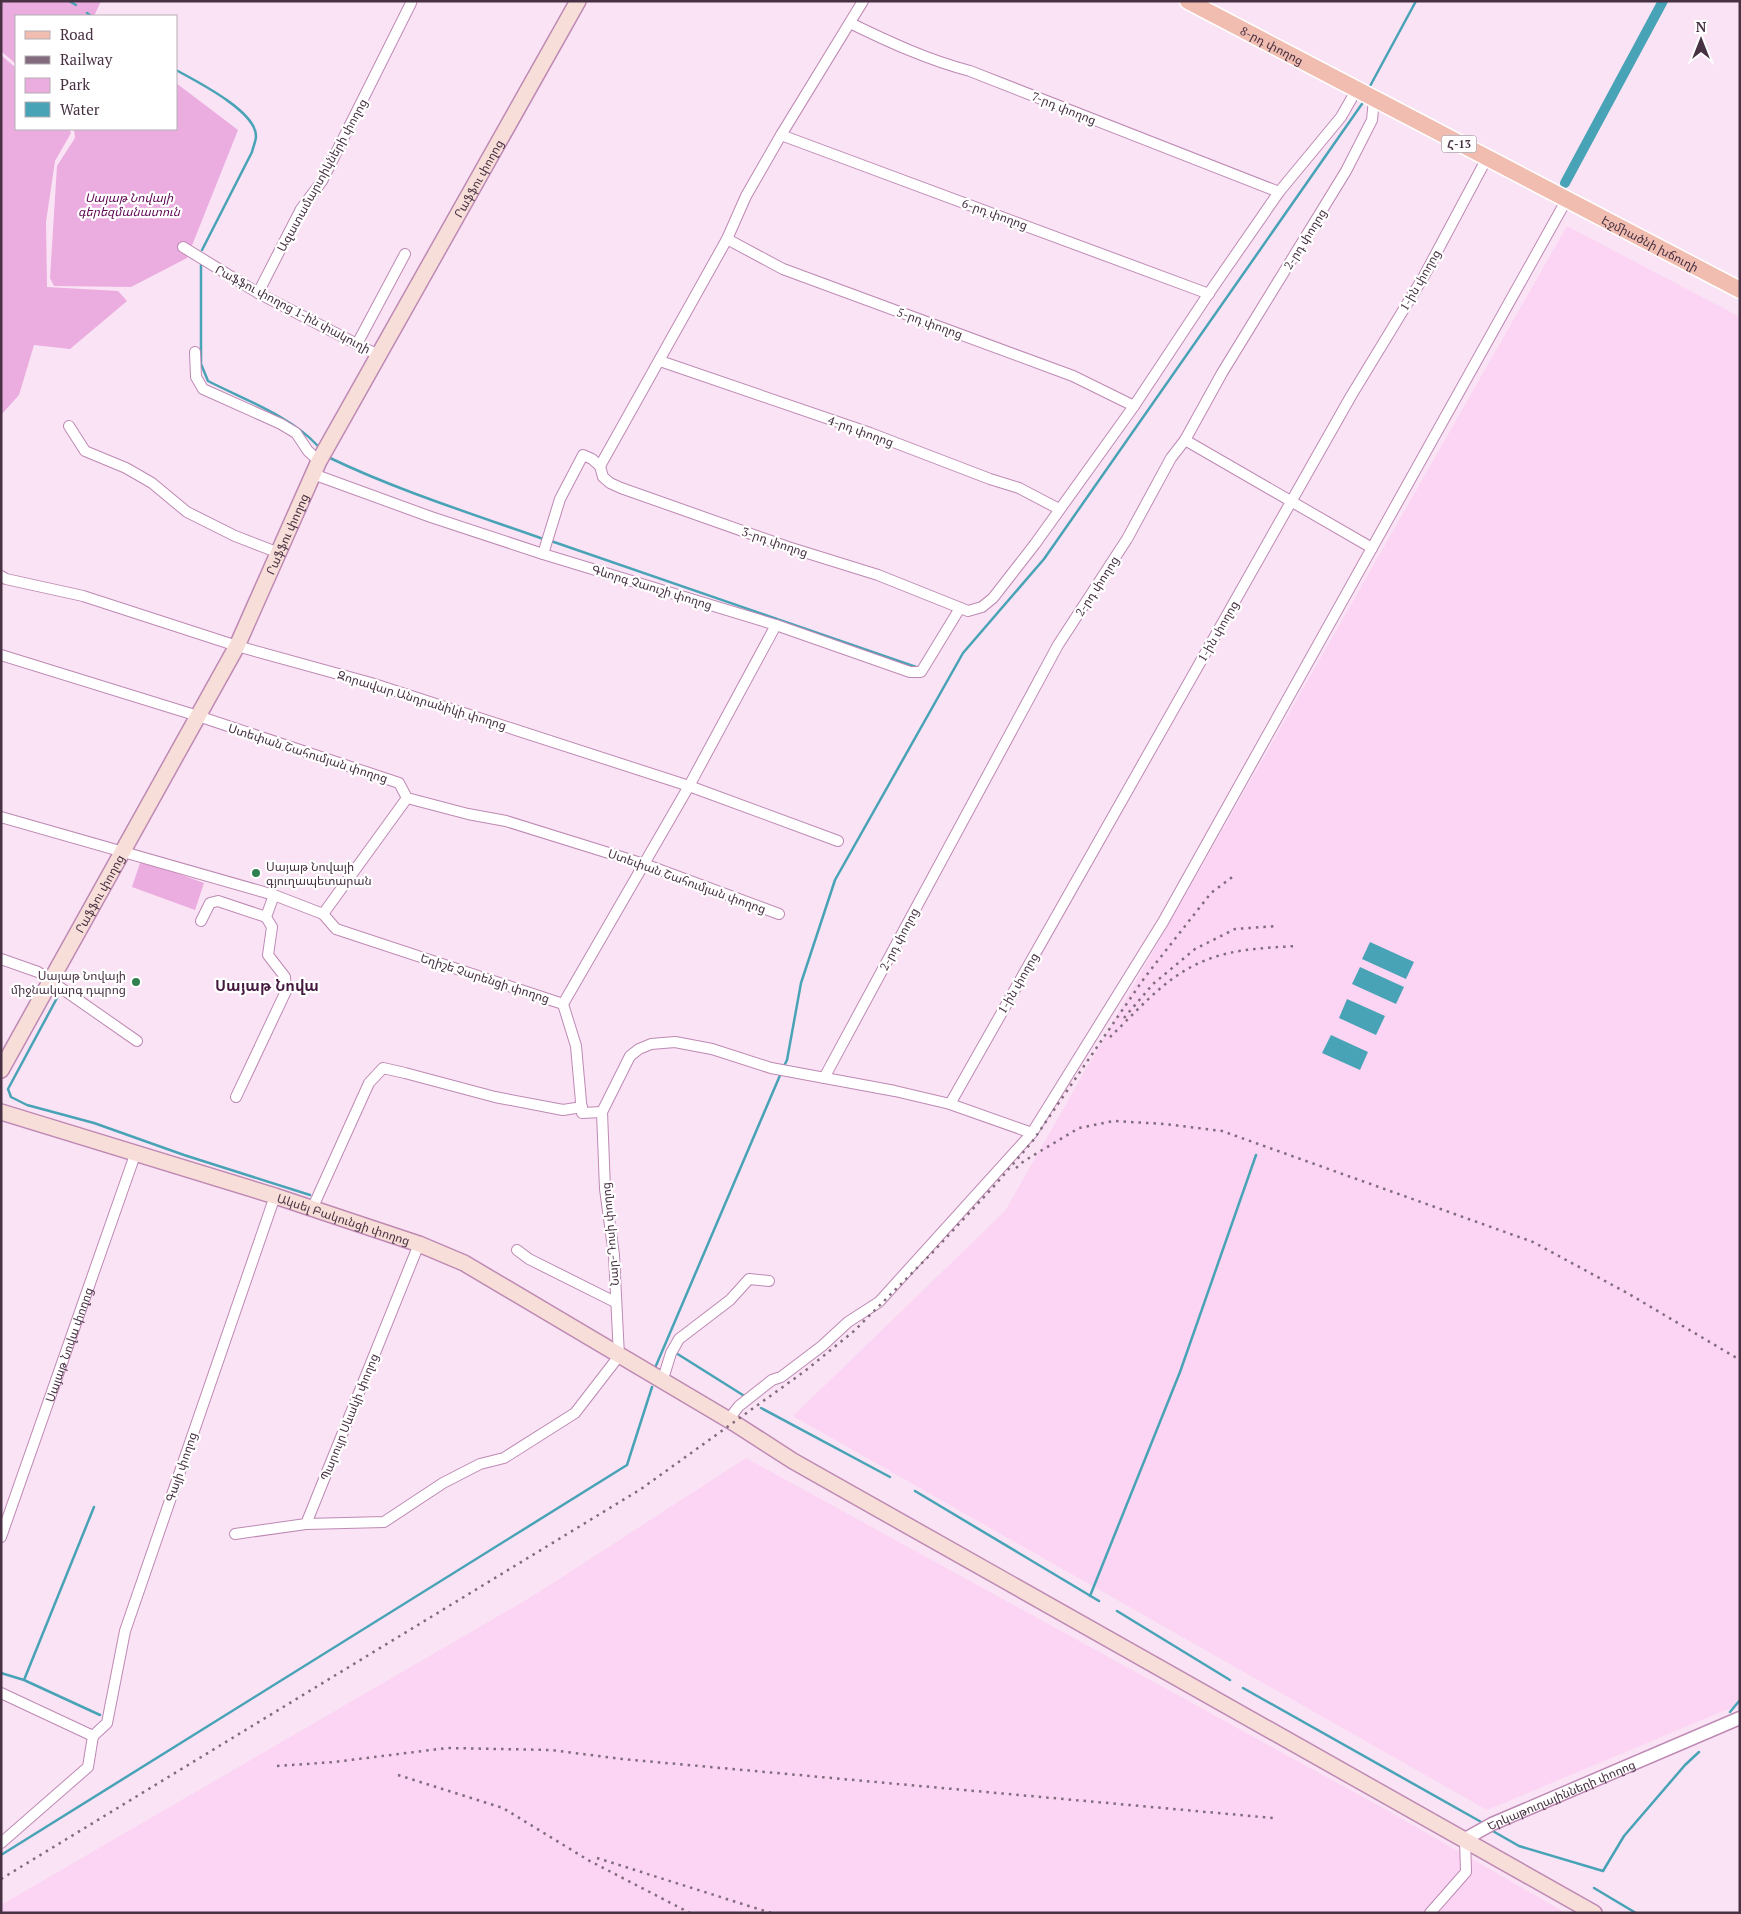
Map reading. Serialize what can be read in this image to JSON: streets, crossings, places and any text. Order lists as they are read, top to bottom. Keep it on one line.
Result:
{"streets":{"main road":["8-րդ փողոց","Հ-13","Րաֆֆու փողոց","Էջմիածնի խճուղի","Ակսել Բակունցի փողոց"],"street":["7-րդ փողոց","Ազատամարտիկների փողոց","6-րդ փողոց","2-րդ փողոց","1-ին փողոց","Րաֆֆու փողոց 1-ին փակուղի","5-րդ փողոց","4-րդ փողոց","3-րդ փողոց","Գևորգ Չաուշի փողոց","Զորավար Անդրանիկի փողոց","Ստեփան Շահումյան փողոց","Եղիշե Չարենցի փողոց","Նար-Դոսի փողոց","Սայաթ Նովա փողոց","Պարույր Սևակի փողոց","Գայի փողոց","Երկաթուղայինների փողոց"]},"crossings":[["8-րդ փողոց","Հ-13"],["Հ-13","2-րդ փողոց"],["Հ-13","Էջմիածնի խճուղի"],["Հ-13","1-ին փողոց"],["Ազատամարտիկների փողոց","Րաֆֆու փողոց 1-ին փակուղի"],["Րաֆֆու փողոց","Րաֆֆու փողոց 1-ին փակուղի"],["Րաֆֆու փողոց","Գևորգ Չաուշի փողոց"],["Րաֆֆու փողոց","Զորավար Անդրանիկի փողոց"],["Րաֆֆու փողոց","Ստեփան Շահումյան փողոց"],["Րաֆֆու փողոց","Եղիշե Չարենցի փողոց"],["3-րդ փողոց","Գևորգ Չաուշի փողոց"],["Ակսել Բակունցի փողոց","Նար-Դոսի փողոց"],["Ակսել Բակունցի փողոց","Սայաթ Նովա փողոց"],["Ակսել Բակունցի փողոց","Պարույր Սևակի փողոց"],["Ակսել Բակունցի փողոց","Գայի փողոց"],["Ակսել Բակունցի փողոց","Երկաթուղայինների փողոց"]],"districts":["Սայաթ Նովա"],"parks":["Սայաթ Նովայի գերեզմանատուն"],"places":["Սայաթ Նովայի գյուղապետարան","Սայաթ Նովայի միջնակարգ դպրոց"],"legend":["Road","Railway","Park","Water"],"north":"top"}
